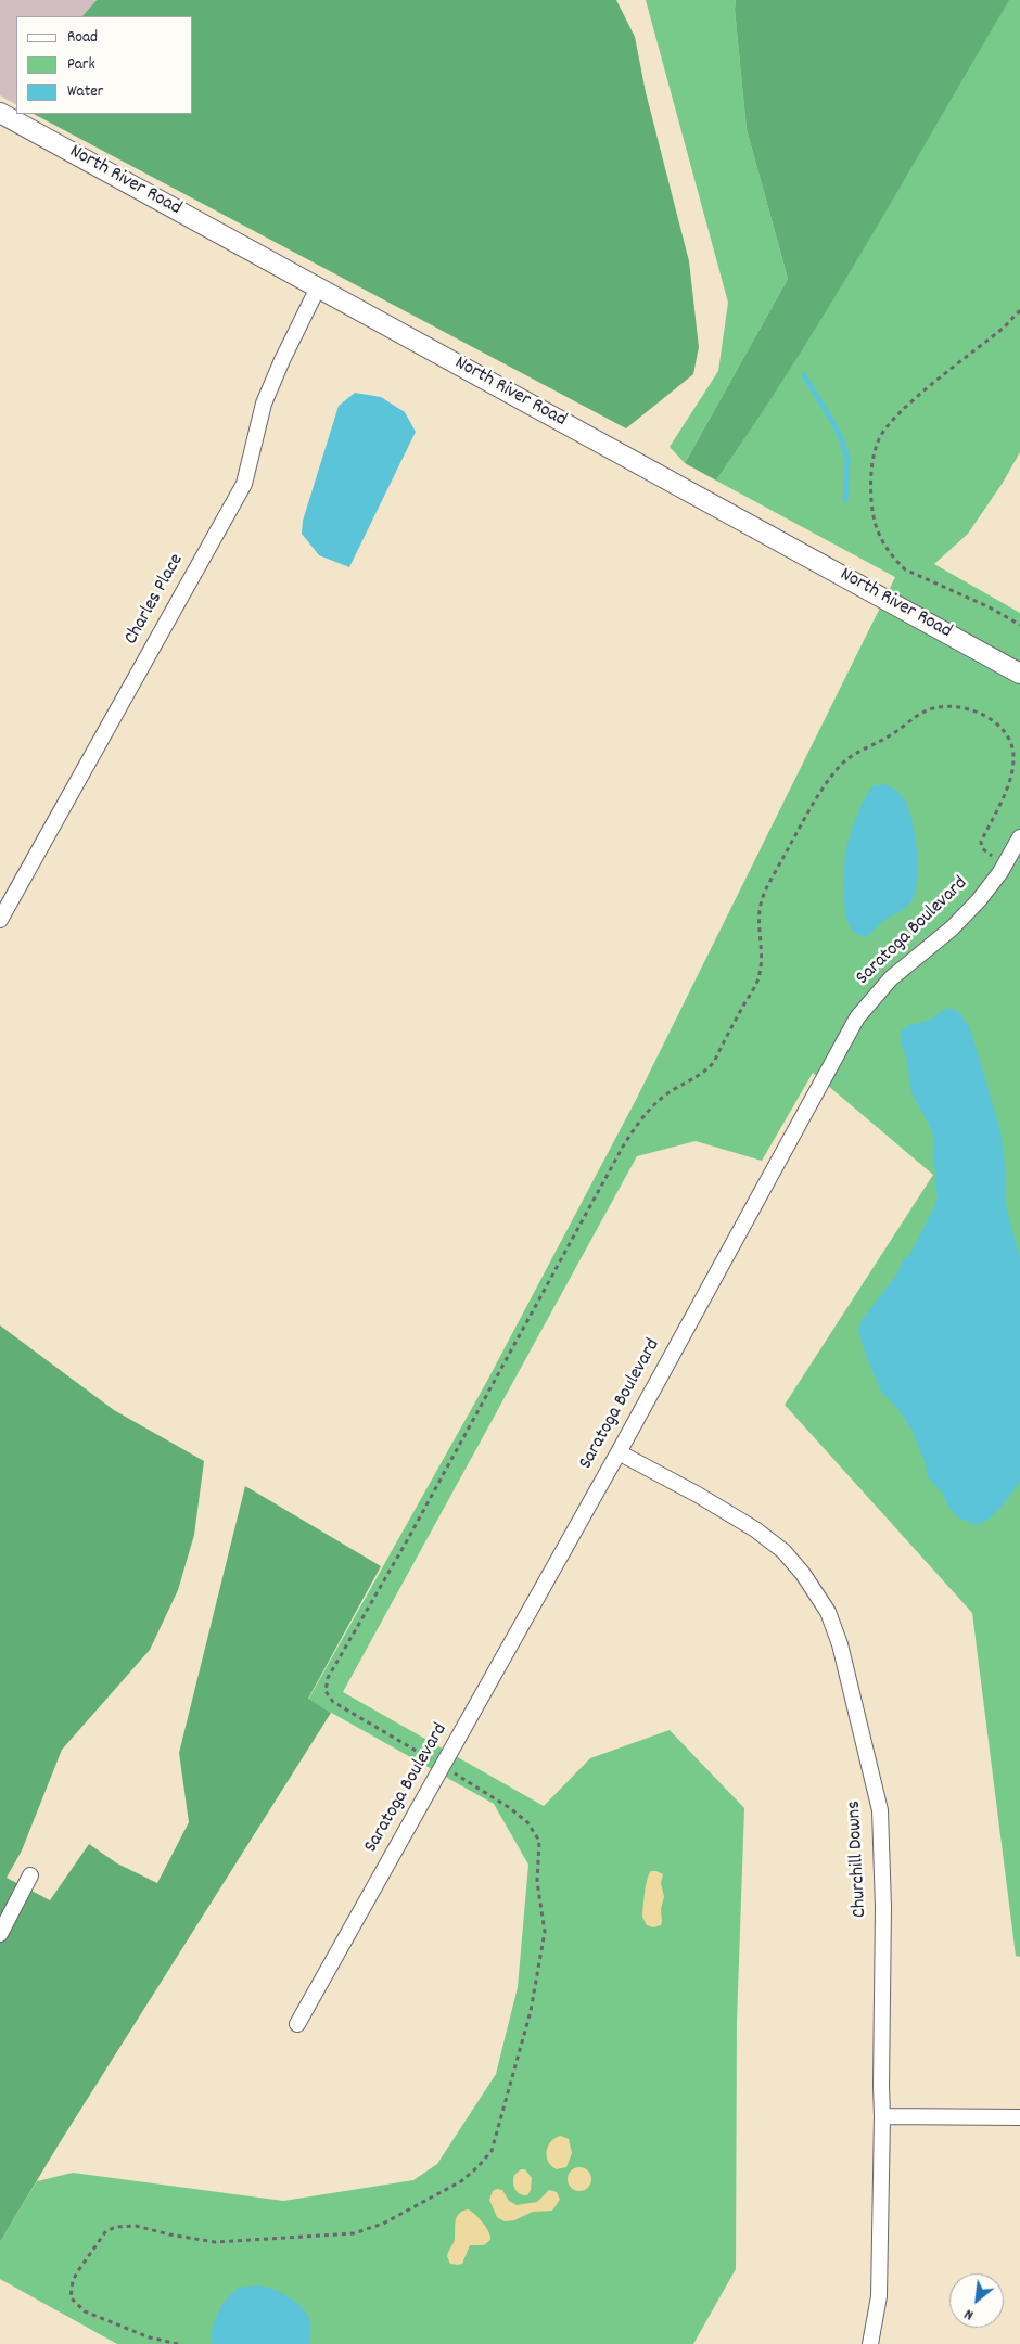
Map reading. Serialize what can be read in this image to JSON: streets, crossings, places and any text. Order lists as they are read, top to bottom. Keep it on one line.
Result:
{"streets":{"street":["North River Road","Charles Place","Saratoga Boulevard","Churchill Downs"]},"crossings":[["North River Road","Charles Place"],["Saratoga Boulevard","Churchill Downs"]],"legend":["Road","Park","Water"],"north":"bottom left"}
